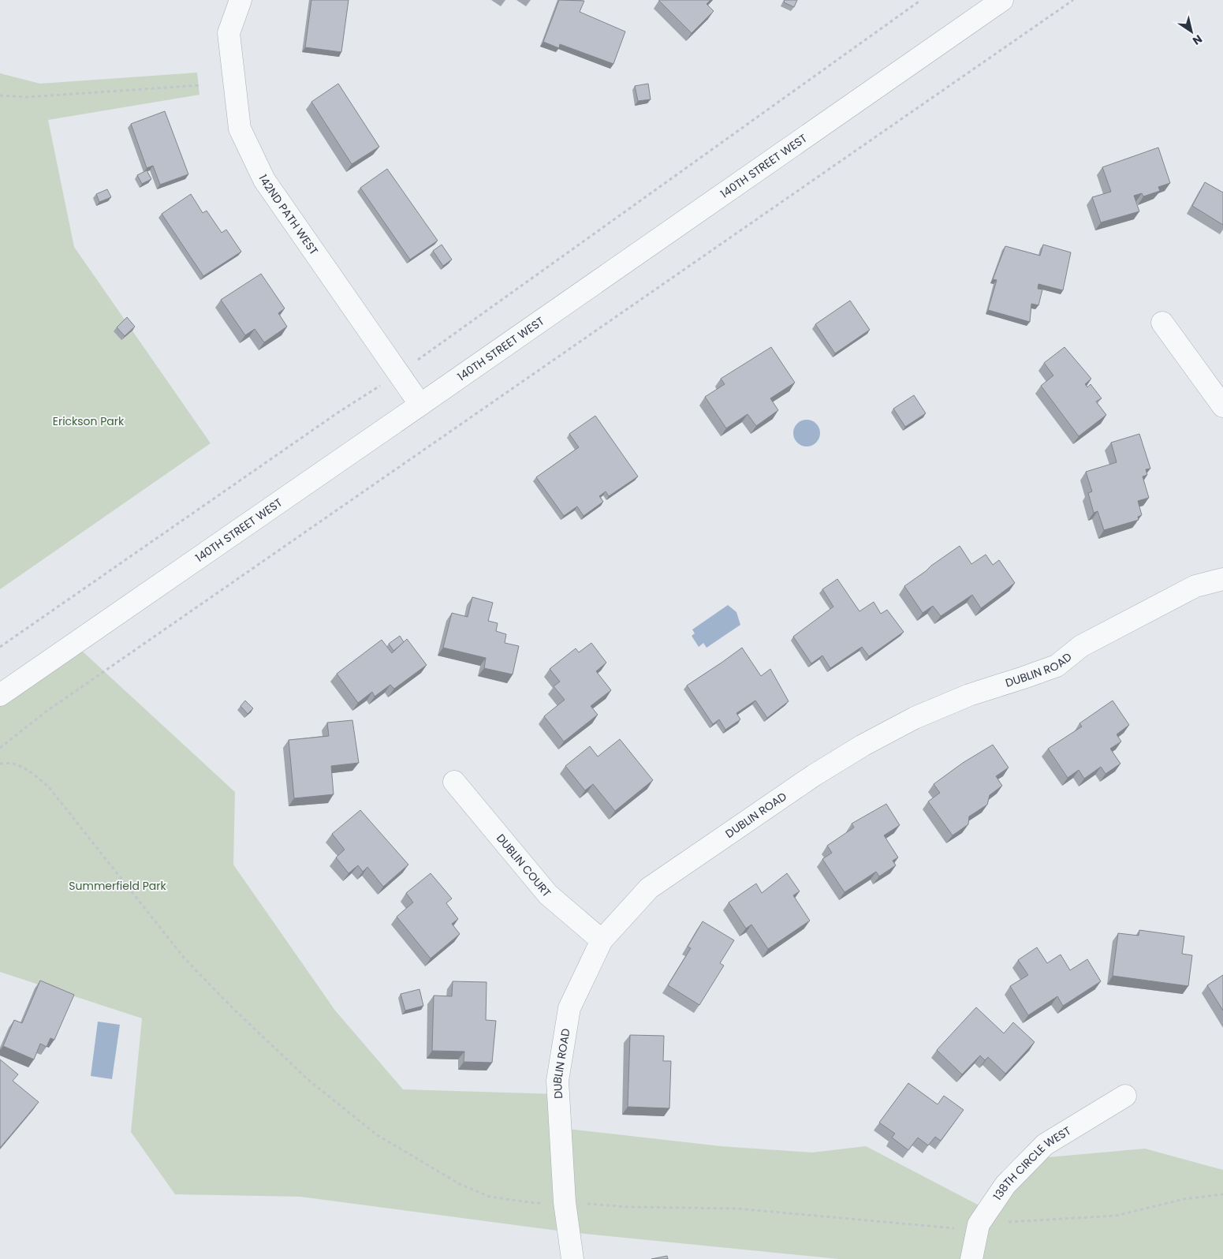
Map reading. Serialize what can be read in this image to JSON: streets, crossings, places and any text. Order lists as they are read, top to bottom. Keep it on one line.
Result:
{"streets":{"street":["140TH STREET WEST","142ND PATH WEST","DUBLIN ROAD","DUBLIN COURT","138TH CIRCLE WEST"]},"crossings":[["140TH STREET WEST","142ND PATH WEST"],["DUBLIN ROAD","DUBLIN COURT"]],"parks":["Erickson Park","Summerfield Park"],"north":"bottom right"}
